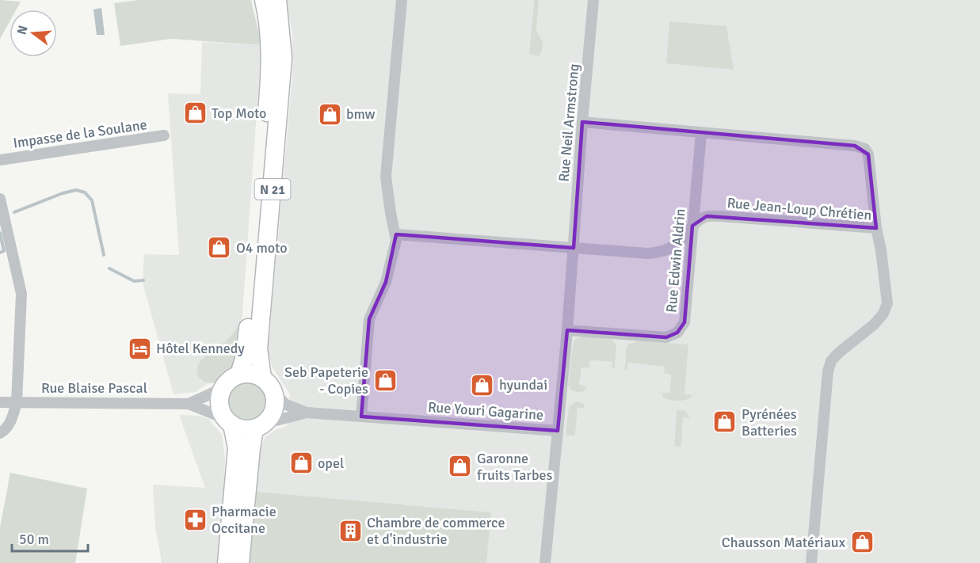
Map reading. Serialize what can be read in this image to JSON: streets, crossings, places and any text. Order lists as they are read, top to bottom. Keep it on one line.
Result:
{"streets":{"main road":["N 21"],"street":["Rue Neil Armstrong","Impasse de la Soulane","Rue Jean-Loup Chrétien","Rue Edwin Aldrin","Rue Blaise Pascal","Rue Youri Gagarine"]},"crossings":[["Rue Neil Armstrong","Rue Jean-Loup Chrétien"],["Rue Neil Armstrong","Rue Edwin Aldrin"],["Rue Neil Armstrong","Rue Youri Gagarine"],["N 21","Rue Blaise Pascal"],["N 21","Rue Youri Gagarine"],["Rue Jean-Loup Chrétien","Rue Edwin Aldrin"],["Rue Blaise Pascal","Rue Youri Gagarine"]],"places":{"shop":["Top Moto","bmw","O4 moto","Seb Papeterie - Copies","hyundai","Pyrénées Batteries","opel","Garonne fruits Tarbes","Chausson Matériaux"],"hotel":["Hôtel Kennedy"],"pharmacy":["Pharmacie Occitane"],"building":["Chambre de commerce et d'industrie"]},"scale_bar":"50 m","north":"left"}
